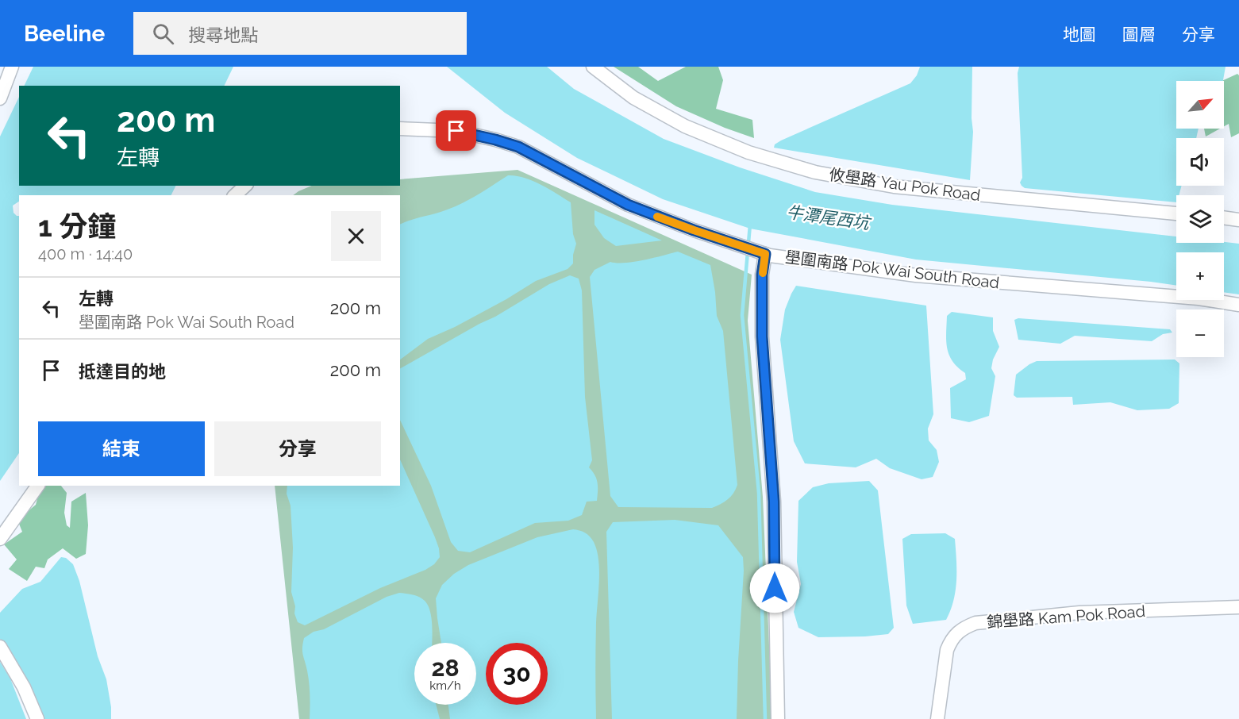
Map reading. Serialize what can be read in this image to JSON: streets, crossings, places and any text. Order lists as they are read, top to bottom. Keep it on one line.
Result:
{"streets":{"street":["攸壆路 Yau Pok Road","壆圍南路 Pok Wai South Road","錦壆路 Kam Pok Road"]},"water":["牛潭尾西坑"],"north":"top right","page":{"header":"Beeline","search":"搜尋地點","nav":["地圖","圖層","分享"],"map_buttons":["+","−"],"turn":["200 m","左轉"],"heading":["1 分鐘","400 m · 14:40"],"list":[{"name":"左轉","note":"壆圍南路 Pok Wai South Road","value":"200 m"},{"name":"抵達目的地","value":"200 m"}],"buttons":["結束","分享"],"speed":"28 km/h","limit":"30"}}
